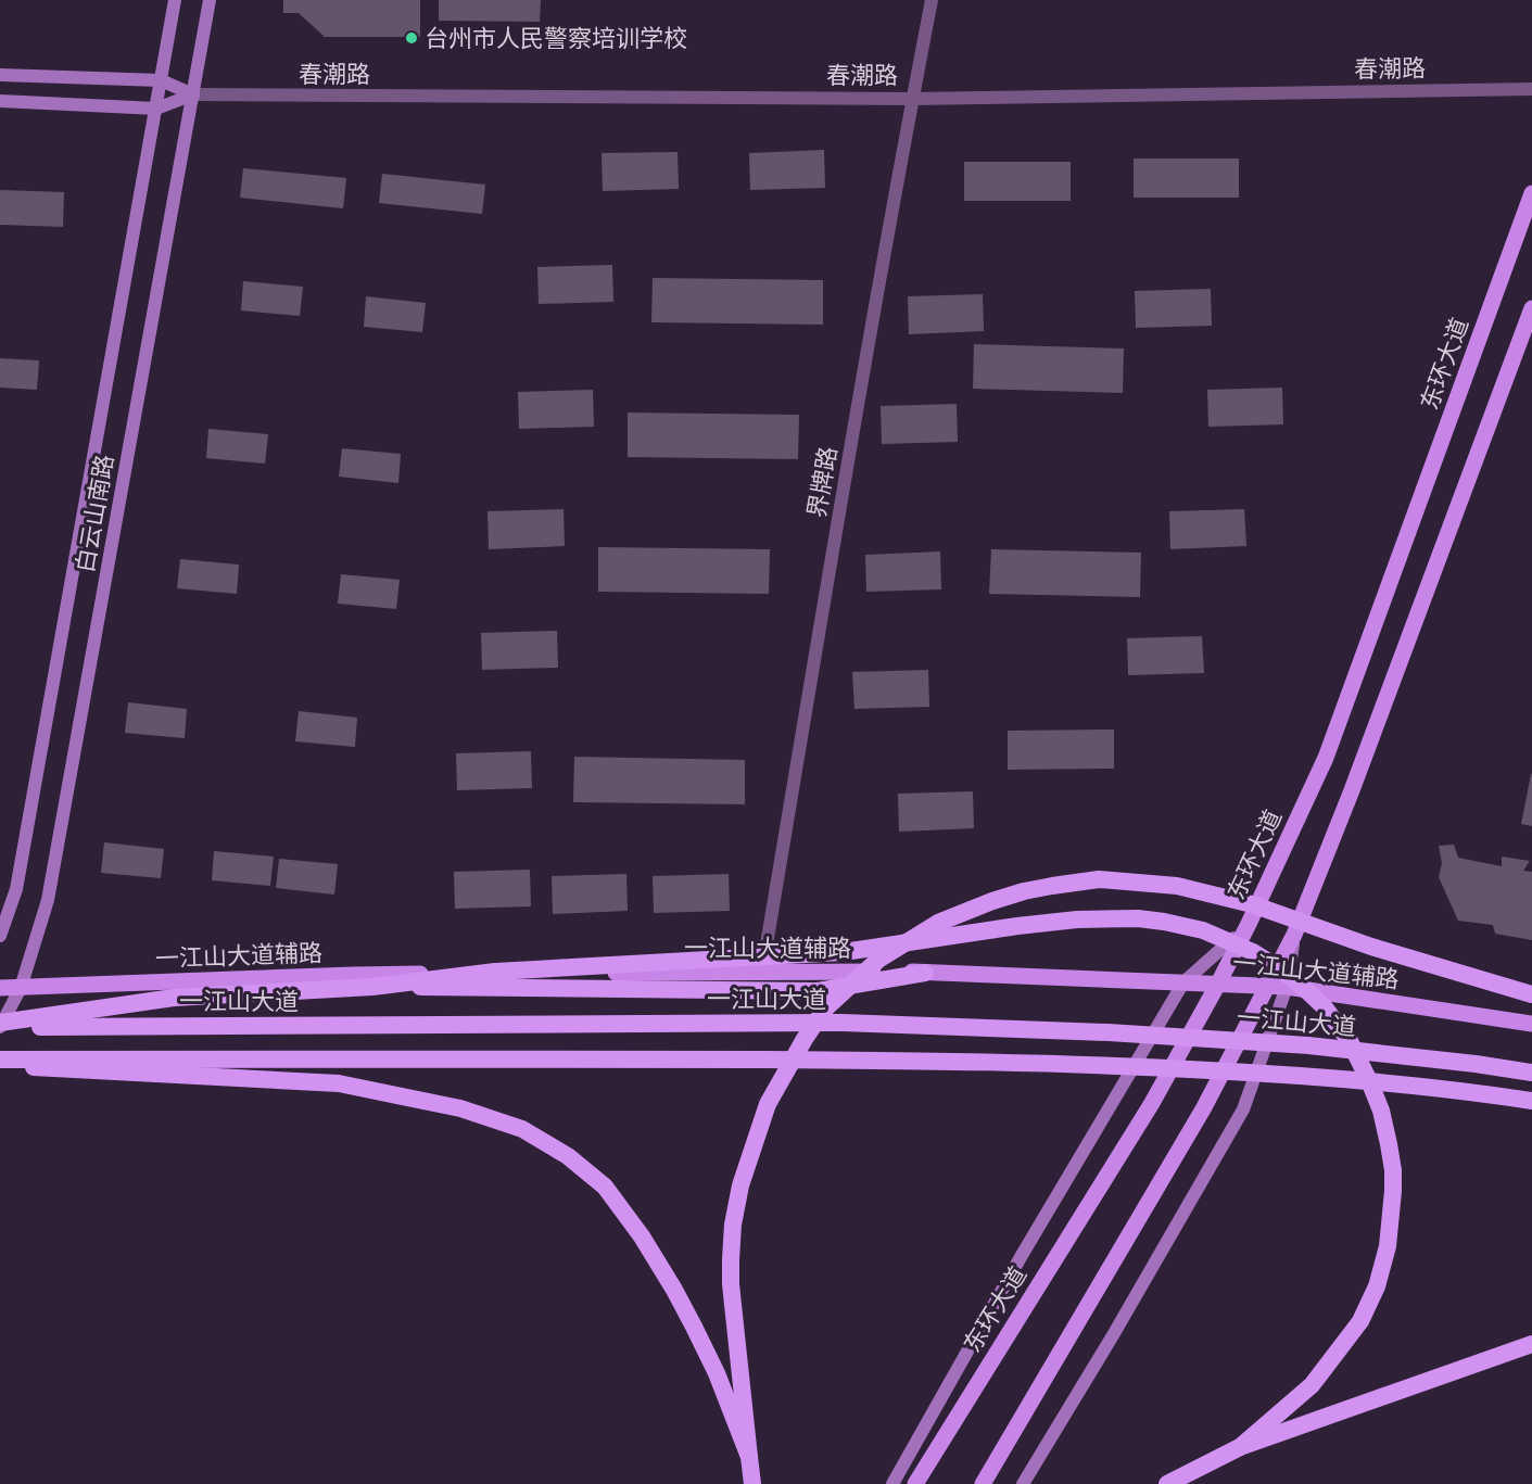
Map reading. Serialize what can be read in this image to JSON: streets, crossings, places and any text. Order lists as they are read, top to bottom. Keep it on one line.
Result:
{"streets":{"highway":["一江山大道"],"main road":["春潮路","东环大道","白云山南路","一江山大道辅路"],"street":["界牌路"]},"crossings":[["春潮路","界牌路"],["春潮路","白云山南路"],["东环大道","一江山大道辅路"],["界牌路","一江山大道辅路"],["白云山南路","一江山大道辅路"],["白云山南路","一江山大道"]],"places":["台州市人民警察培训学校"]}
